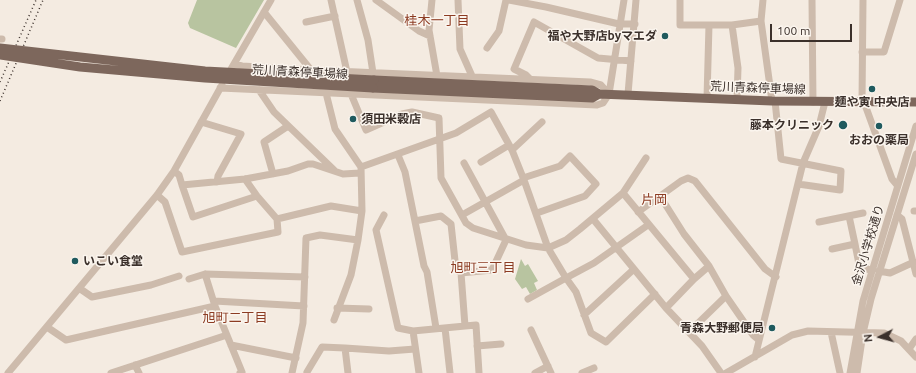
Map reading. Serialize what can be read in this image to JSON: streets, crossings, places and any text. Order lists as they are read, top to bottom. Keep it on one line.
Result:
{"streets":{"main road":["荒川青森停車場線"],"street":["金沢小学校通り"]},"districts":["桂木一丁目","片岡","旭町三丁目","旭町二丁目"],"places":["福や大野店byマエダ","麺や寅 中央店","須田米穀店","藤本クリニック","おおの薬局","いこい食堂","青森大野郵便局"],"scale_bar":"100 m","north":"left"}
